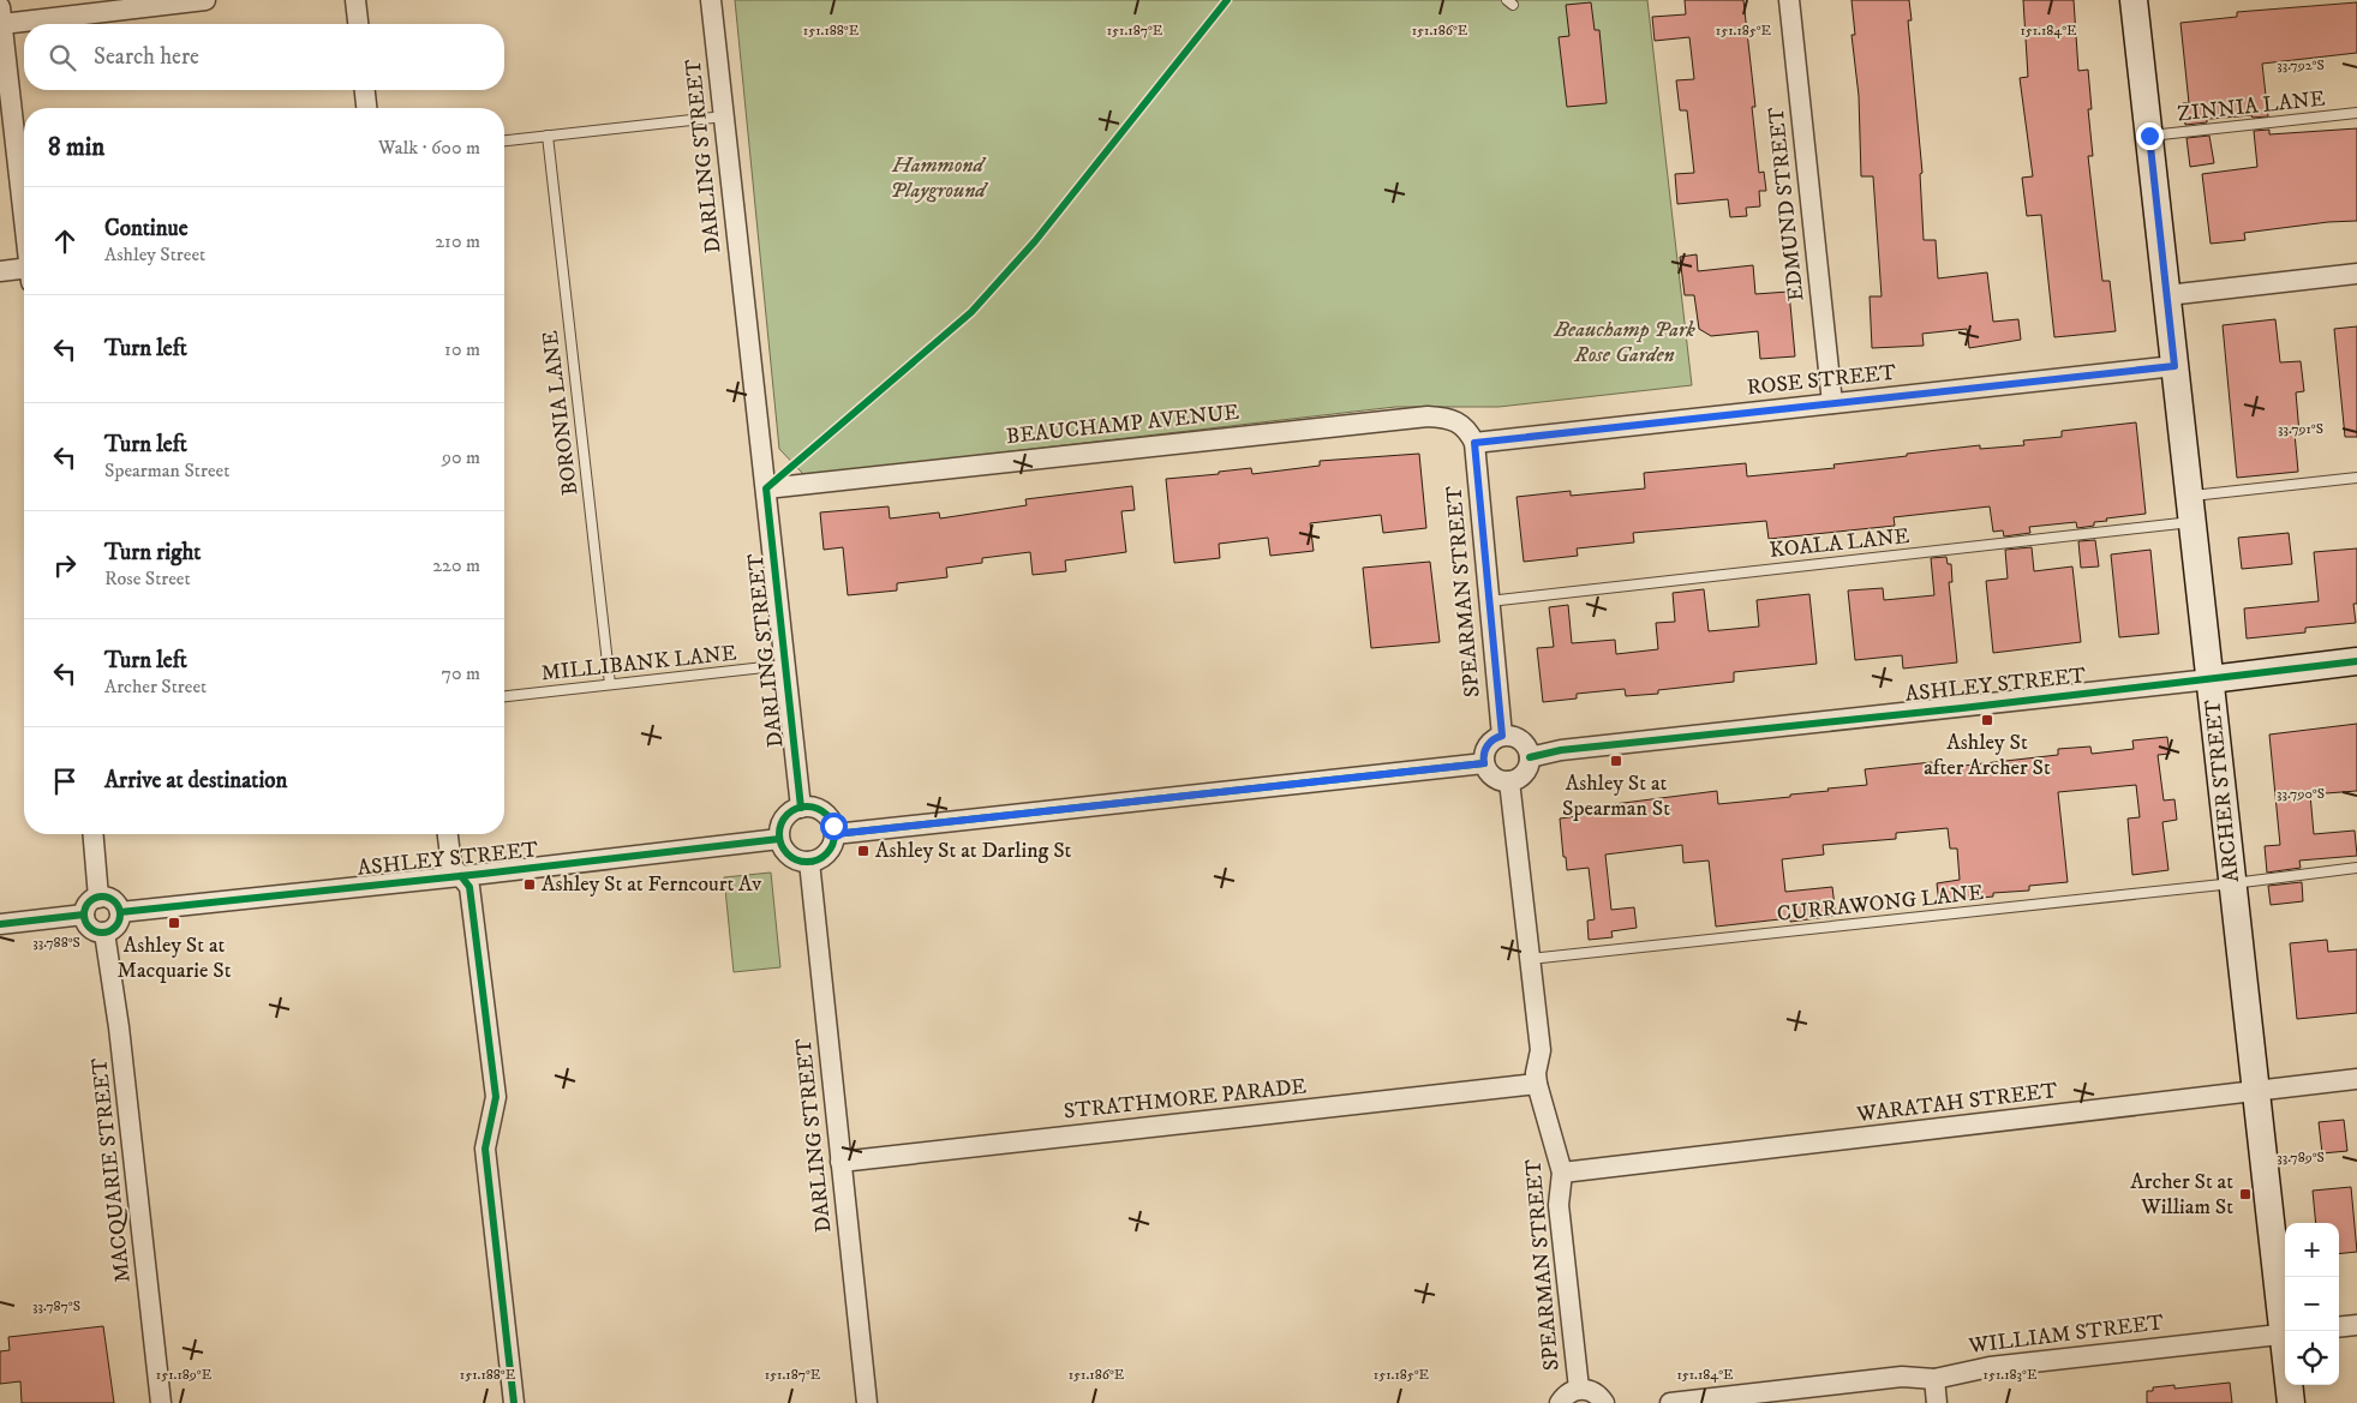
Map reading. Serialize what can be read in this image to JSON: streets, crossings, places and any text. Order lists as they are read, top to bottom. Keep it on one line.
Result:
{"streets":{"main road":["ASHLEY STREET","ARCHER STREET"],"street":["DARLING STREET","EDMUND STREET","ROSE STREET","BEAUCHAMP AVENUE","SPEARMAN STREET","STRATHMORE PARADE","WARATAH STREET","MACQUARIE STREET","WILLIAM STREET"],"lane":["ZINNIA LANE","BORONIA LANE","KOALA LANE","MILLIBANK LANE","CURRAWONG LANE"]},"crossings":[["ZINNIA LANE","ARCHER STREET"],["DARLING STREET","BEAUCHAMP AVENUE"],["DARLING STREET","MILLIBANK LANE"],["DARLING STREET","ASHLEY STREET"],["DARLING STREET","STRATHMORE PARADE"],["EDMUND STREET","ROSE STREET"],["ROSE STREET","BEAUCHAMP AVENUE"],["ROSE STREET","SPEARMAN STREET"],["ROSE STREET","ARCHER STREET"],["BORONIA LANE","MILLIBANK LANE"],["BEAUCHAMP AVENUE","SPEARMAN STREET"],["KOALA LANE","SPEARMAN STREET"],["KOALA LANE","ARCHER STREET"],["SPEARMAN STREET","ASHLEY STREET"],["SPEARMAN STREET","CURRAWONG LANE"],["SPEARMAN STREET","STRATHMORE PARADE"],["SPEARMAN STREET","WARATAH STREET"],["ASHLEY STREET","ARCHER STREET"],["ASHLEY STREET","MACQUARIE STREET"],["ARCHER STREET","CURRAWONG LANE"],["ARCHER STREET","WARATAH STREET"]],"parks":["Hammond Playground","Beauchamp Park Rose Garden"],"places":{"transit":["Ashley St after Archer St","Ashley St at Spearman St","Ashley St at Darling St","Ashley St at Ferncourt Av","Ashley St at Macquarie St","Archer St at William St"]},"page":{"search":"Search here","heading":["8 min","Walk · 600 m"],"list":[["Continue","Ashley Street","210 m"],["Turn left","10 m"],["Turn left","Spearman Street","90 m"],["Turn right","Rose Street","220 m"],["Turn left","Archer Street","70 m"],"Arrive at destination"],"map_buttons":["+","−"]},"coordinates":["151.188°E","151.187°E","151.186°E","151.185°E","151.184°E","33.792°S","33.791°S","33.790°S","33.788°S","33.789°S","33.787°S","151.189°E","151.183°E"]}
